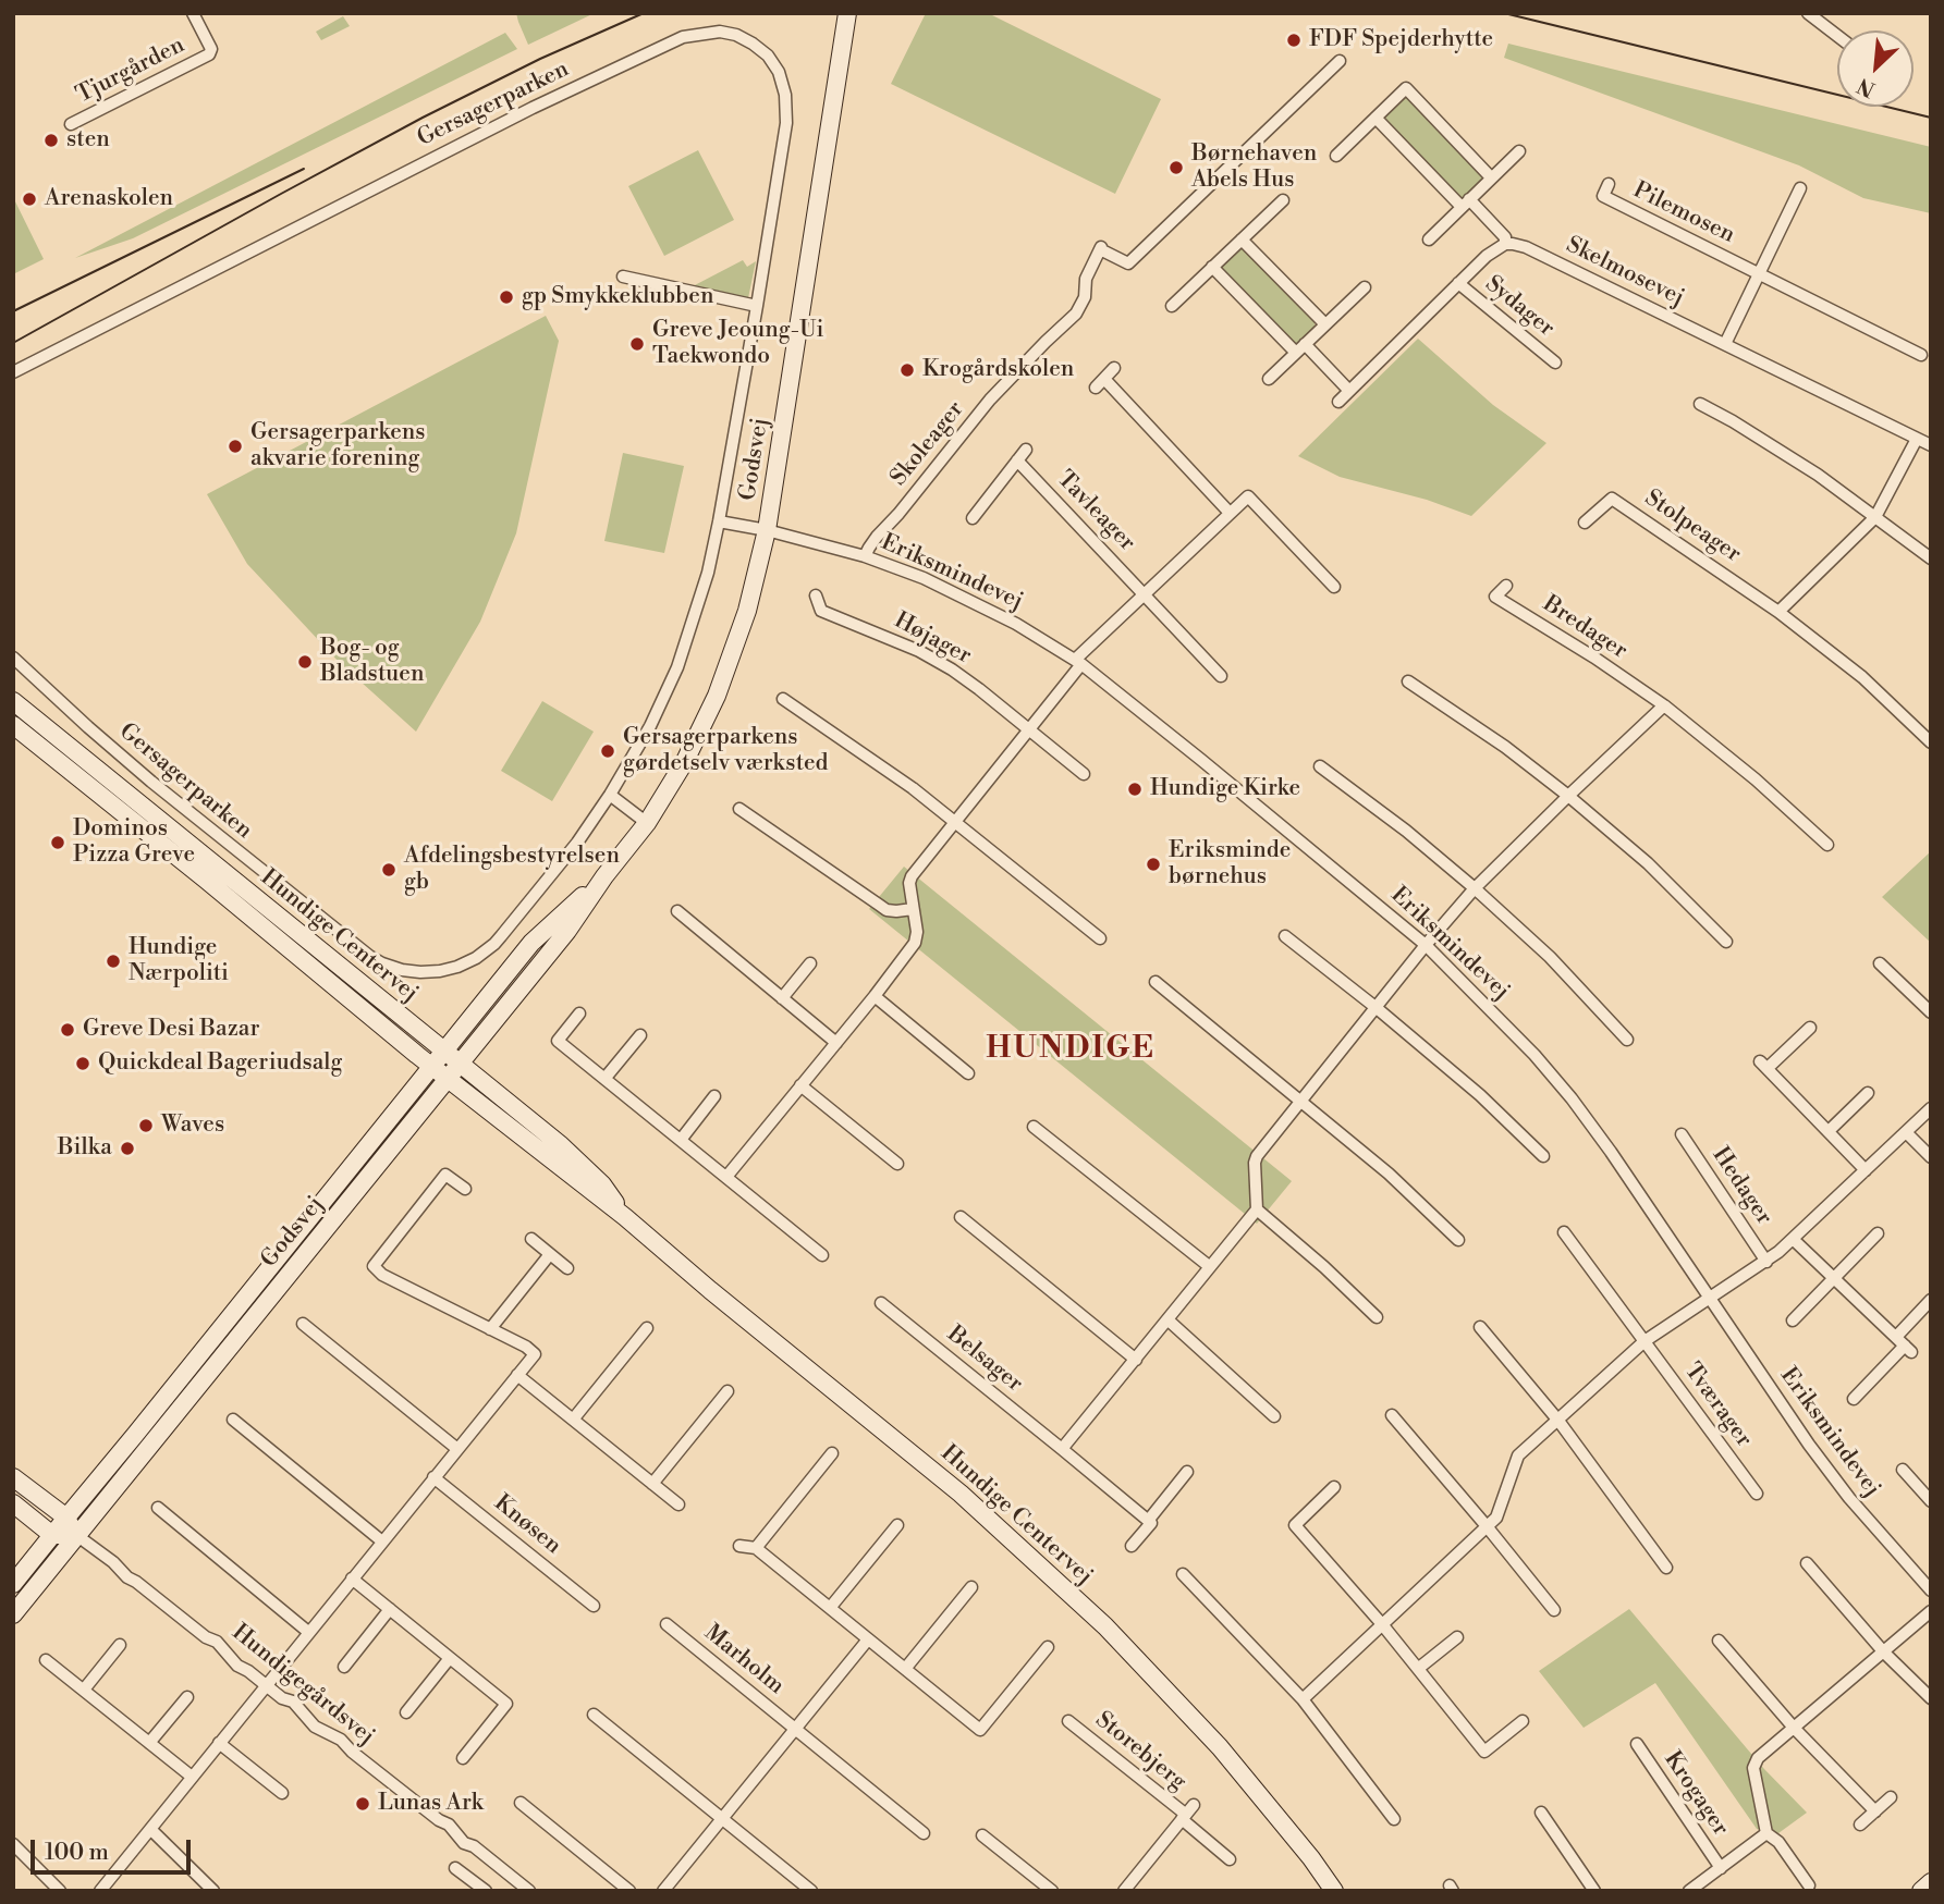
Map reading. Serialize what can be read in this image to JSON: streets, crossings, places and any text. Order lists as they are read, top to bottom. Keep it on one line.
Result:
{"streets":{"street":["Tjurgården","Gersagerparken","Pilemosen","Skelmosevej","Sydager","Skoleager","Godsvej","Tavleager","Stolpeager","Eriksmindevej","Bredager","Højager","Hundige Centervej","Hedager","Belsager","Tværager","Knøsen","Marholm","Hundigegårdsvej","Storebjerg","Krogager"]},"crossings":[["Skoleager","Eriksmindevej"],["Godsvej","Eriksmindevej"],["Godsvej","Hundige Centervej"],["Godsvej","Hundigegårdsvej"],["Eriksmindevej","Hedager"]],"districts":["HUNDIGE"],"places":["FDF Spejderhytte","sten","Børnehaven Abels Hus","Arenaskolen","gp Smykkeklubben","Greve Jeoung-Ui Taekwondo","Krogårdskolen","Gersagerparkens akvarie forening","Bog- og Bladstuen","Gersagerparkens gørdetselv værksted","Hundige Kirke","Dominos Pizza Greve","Eriksminde børnehus","Afdelingsbestyrelsen gb","Hundige Nærpoliti","Greve Desi Bazar","Quickdeal Bageriudsalg","Waves","Bilka","Lunas Ark"],"scale_bar":"100 m","north":"bottom left"}
